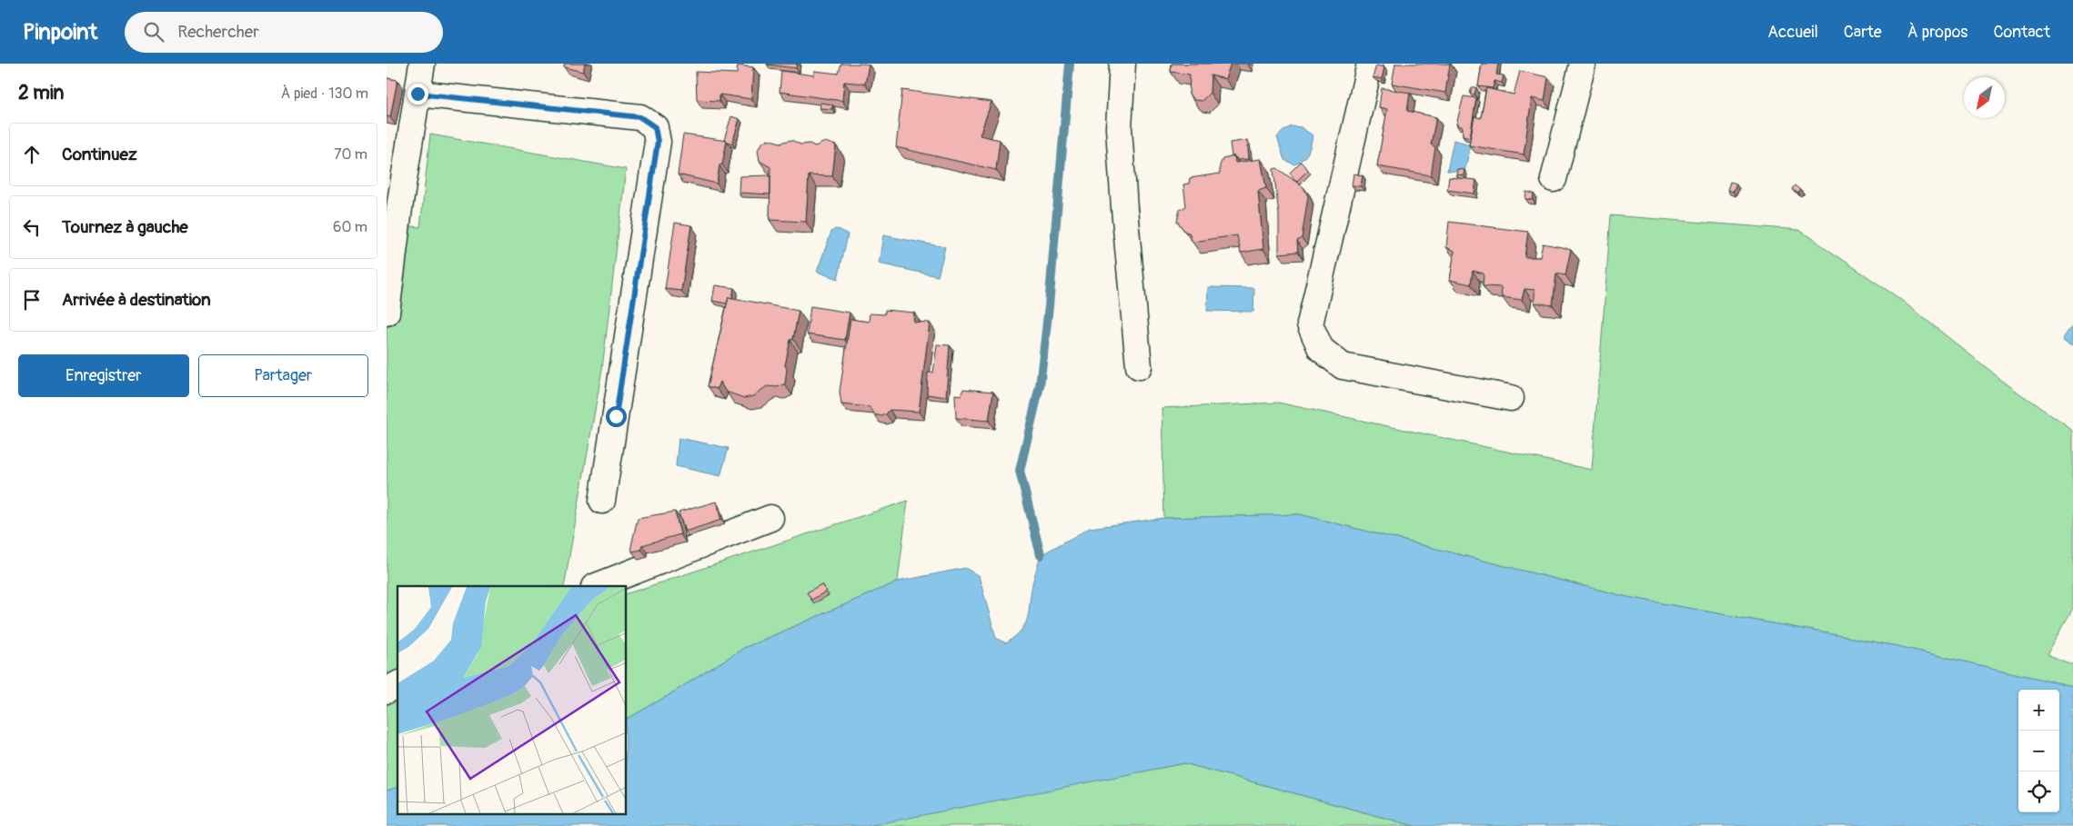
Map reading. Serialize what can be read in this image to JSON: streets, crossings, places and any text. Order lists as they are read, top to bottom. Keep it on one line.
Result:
{"north":"bottom left","page":{"header":"Pinpoint","search":"Rechercher","nav":["Accueil","Carte","À propos","Contact"],"heading":["2 min","À pied · 130 m"],"list":[["Continuez","70 m"],["Tournez à gauche","60 m"],"Arrivée à destination"],"buttons":["Enregistrer","Partager"],"map_buttons":["+","−"]}}
